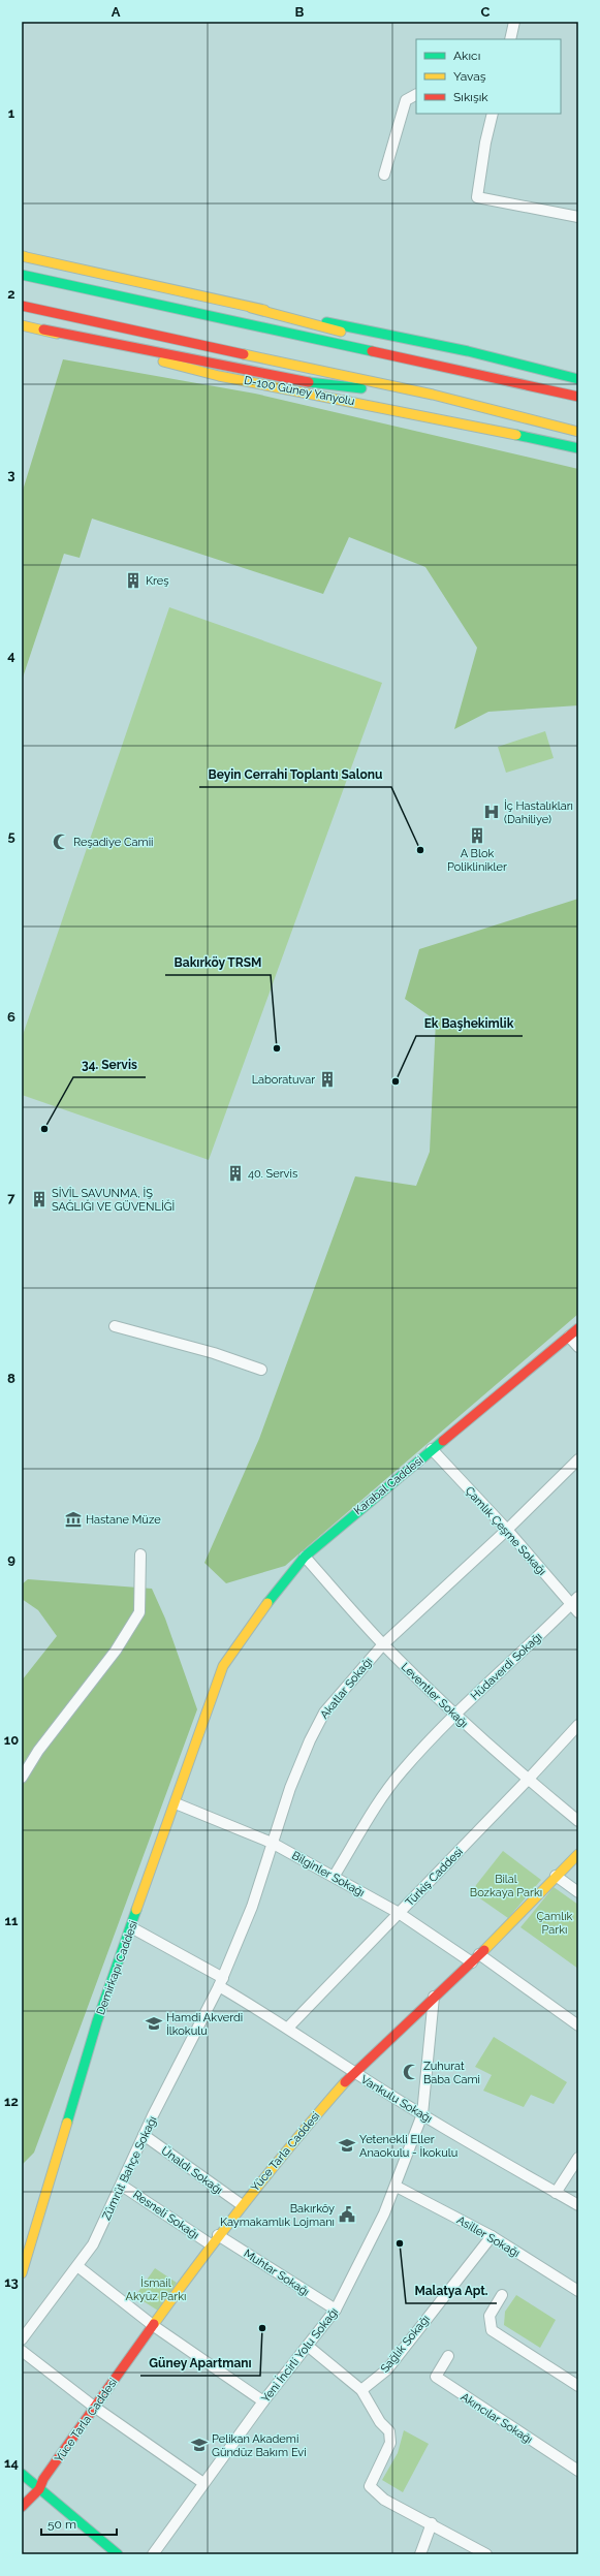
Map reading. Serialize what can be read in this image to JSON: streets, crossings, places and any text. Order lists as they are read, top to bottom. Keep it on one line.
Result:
{"streets":{"main road":["D-100 Güney Yanyolu","Karabal Caddesi","Demirkapı Caddesi","Yüce Tarla Caddesi"],"street":["Çamlık Çeşme Sokağı","Hüdaverdi Sokağı","Akatlar Sokağı","Leventler Sokağı","Bilginler Sokağı","Türkiş Caddesi","Vankulu Sokağı","Zümrüt Bahçe Sokağı","Ünaldı Sokağı","Resneli Sokağı","Asiller Sokağı","Muhtar Sokağı","Sağlık Sokağı","Yeni İncirli Yolu Sokağı","Akıncılar Sokağı"]},"crossings":[["Karabal Caddesi","Çamlık Çeşme Sokağı"],["Karabal Caddesi","Leventler Sokağı"],["Karabal Caddesi","Demirkapı Caddesi"],["Çamlık Çeşme Sokağı","Hüdaverdi Sokağı"],["Çamlık Çeşme Sokağı","Akatlar Sokağı"],["Hüdaverdi Sokağı","Leventler Sokağı"],["Hüdaverdi Sokağı","Bilginler Sokağı"],["Akatlar Sokağı","Leventler Sokağı"],["Akatlar Sokağı","Bilginler Sokağı"],["Akatlar Sokağı","Vankulu Sokağı"],["Akatlar Sokağı","Zümrüt Bahçe Sokağı"],["Leventler Sokağı","Türkiş Caddesi"],["Bilginler Sokağı","Türkiş Caddesi"],["Bilginler Sokağı","Demirkapı Caddesi"],["Bilginler Sokağı","Yüce Tarla Caddesi"],["Türkiş Caddesi","Vankulu Sokağı"],["Demirkapı Caddesi","Vankulu Sokağı"],["Vankulu Sokağı","Yüce Tarla Caddesi"],["Vankulu Sokağı","Zümrüt Bahçe Sokağı"],["Vankulu Sokağı","Yeni İncirli Yolu Sokağı"],["Yüce Tarla Caddesi","Ünaldı Sokağı"],["Yüce Tarla Caddesi","Resneli Sokağı"],["Yüce Tarla Caddesi","Muhtar Sokağı"],["Yüce Tarla Caddesi","Yeni İncirli Yolu Sokağı"],["Zümrüt Bahçe Sokağı","Ünaldı Sokağı"],["Zümrüt Bahçe Sokağı","Resneli Sokağı"],["Asiller Sokağı","Sağlık Sokağı"],["Asiller Sokağı","Yeni İncirli Yolu Sokağı"],["Muhtar Sokağı","Yeni İncirli Yolu Sokağı"]],"parks":["Bilal Bozkaya Parkı","Çamlık Parkı","İsmail Akyüz Parkı"],"places":{"building":["Kreş","A Blok Poliklinikler","Laboratuvar","40. Servis","SİVİL SAVUNMA, İŞ SAĞLIĞI VE GÜVENLİĞİ"],"hospital":["İç Hastalıkları (Dahiliye)"],"mosque":["Reşadiye Camii","Zuhurat Baba Cami"],"other":["Beyin Cerrahi Toplantı Salonu","Bakırköy TRSM","Ek Başhekimlik","34. Servis","Malatya Apt.","Güney Apartmanı"],"museum":["Hastane Müze"],"school or university":["Hamdi Akverdi İlkokulu","Yetenekli Eller Anaokulu - İkokulu","Pelikan Akademi Gündüz Bakım Evi"],"public building":["Bakırköy Kaymakamlık Lojmanı"]},"legend":["Akıcı","Yavaş","Sıkışık"],"scale_bar":"50 m","grid":{"columns":["A","B","C"],"rows":["1","2","3","4","5","6","7","8","9","10","11","12","13","14"]}}
